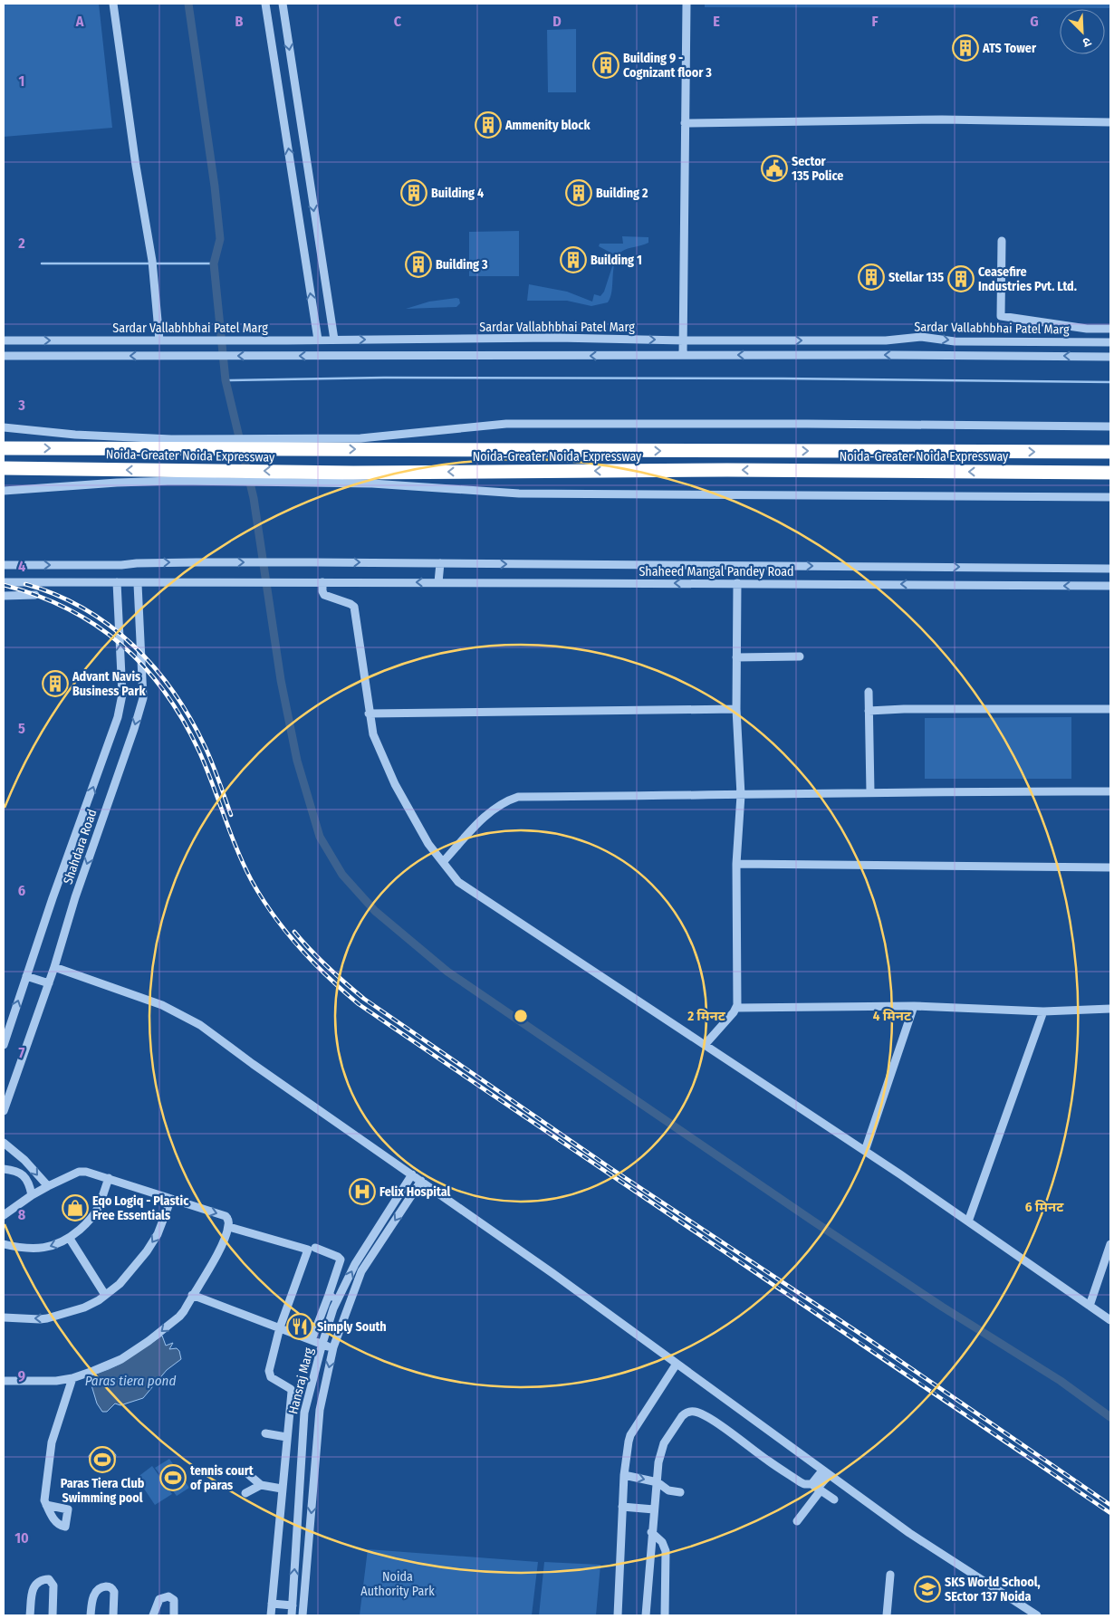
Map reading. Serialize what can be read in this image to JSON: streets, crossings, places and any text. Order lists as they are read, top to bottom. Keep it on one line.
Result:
{"streets":{"highway":["Noida-Greater Noida Expressway"],"street":["Sardar Vallabhbhai Patel Marg","Shaheed Mangal Pandey Road","Shahdara Road","Hansraj Marg"]},"crossings":[["Shaheed Mangal Pandey Road","Shahdara Road"]],"water":["Paras tiera pond"],"parks":["Noida Authority Park"],"places":{"building":["ATS Tower","Building 9 - Cognizant floor 3","Ammenity block","Building 4","Building 2","Building 1","Building 3","Stellar 135","Ceasefire Industries Pvt. Ltd.","Advant Navis Business Park"],"public building":["Sector 135 Police"],"hospital":["Felix Hospital"],"shop":["Eqo Logiq - Plastic Free Essentials"],"restaurant":["Simply South"],"sports":["Paras Tiera Club Swimming pool","tennis court of paras"],"school or university":["SKS World School, SEctor 137 Noida"]},"north":"bottom right","grid":{"columns":["A","B","C","D","E","F","G"],"rows":["1","2","3","4","5","6","7","8","9","10"]},"rings":["2 मिनट","4 मिनट","6 मिनट"]}
